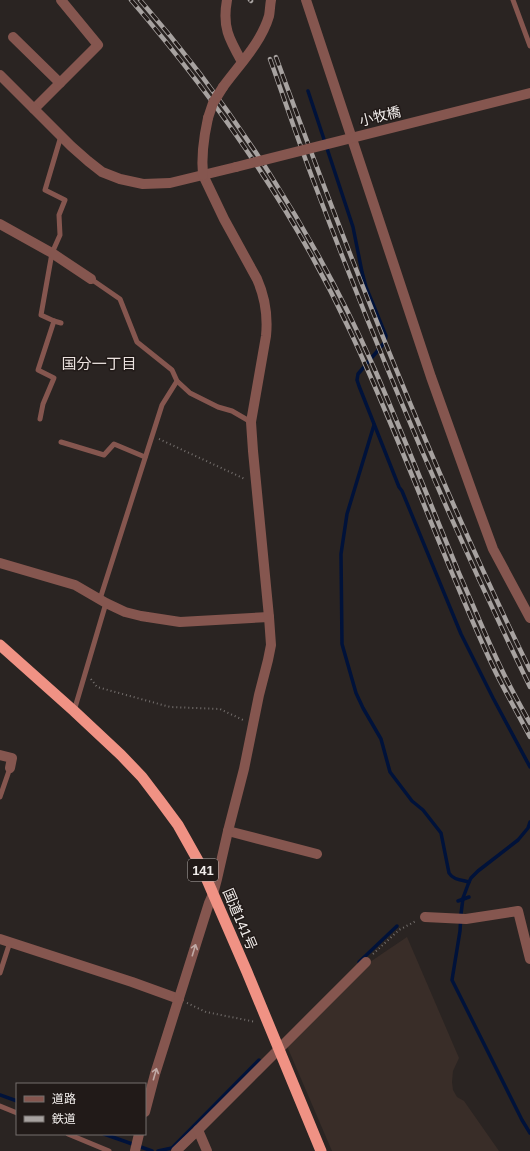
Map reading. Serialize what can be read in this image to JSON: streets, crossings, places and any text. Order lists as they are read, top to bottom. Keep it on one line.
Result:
{"streets":{"highway":["141","国道141号"],"street":["小牧橋"]},"districts":["国分一丁目"],"legend":["道路","鉄道"]}
